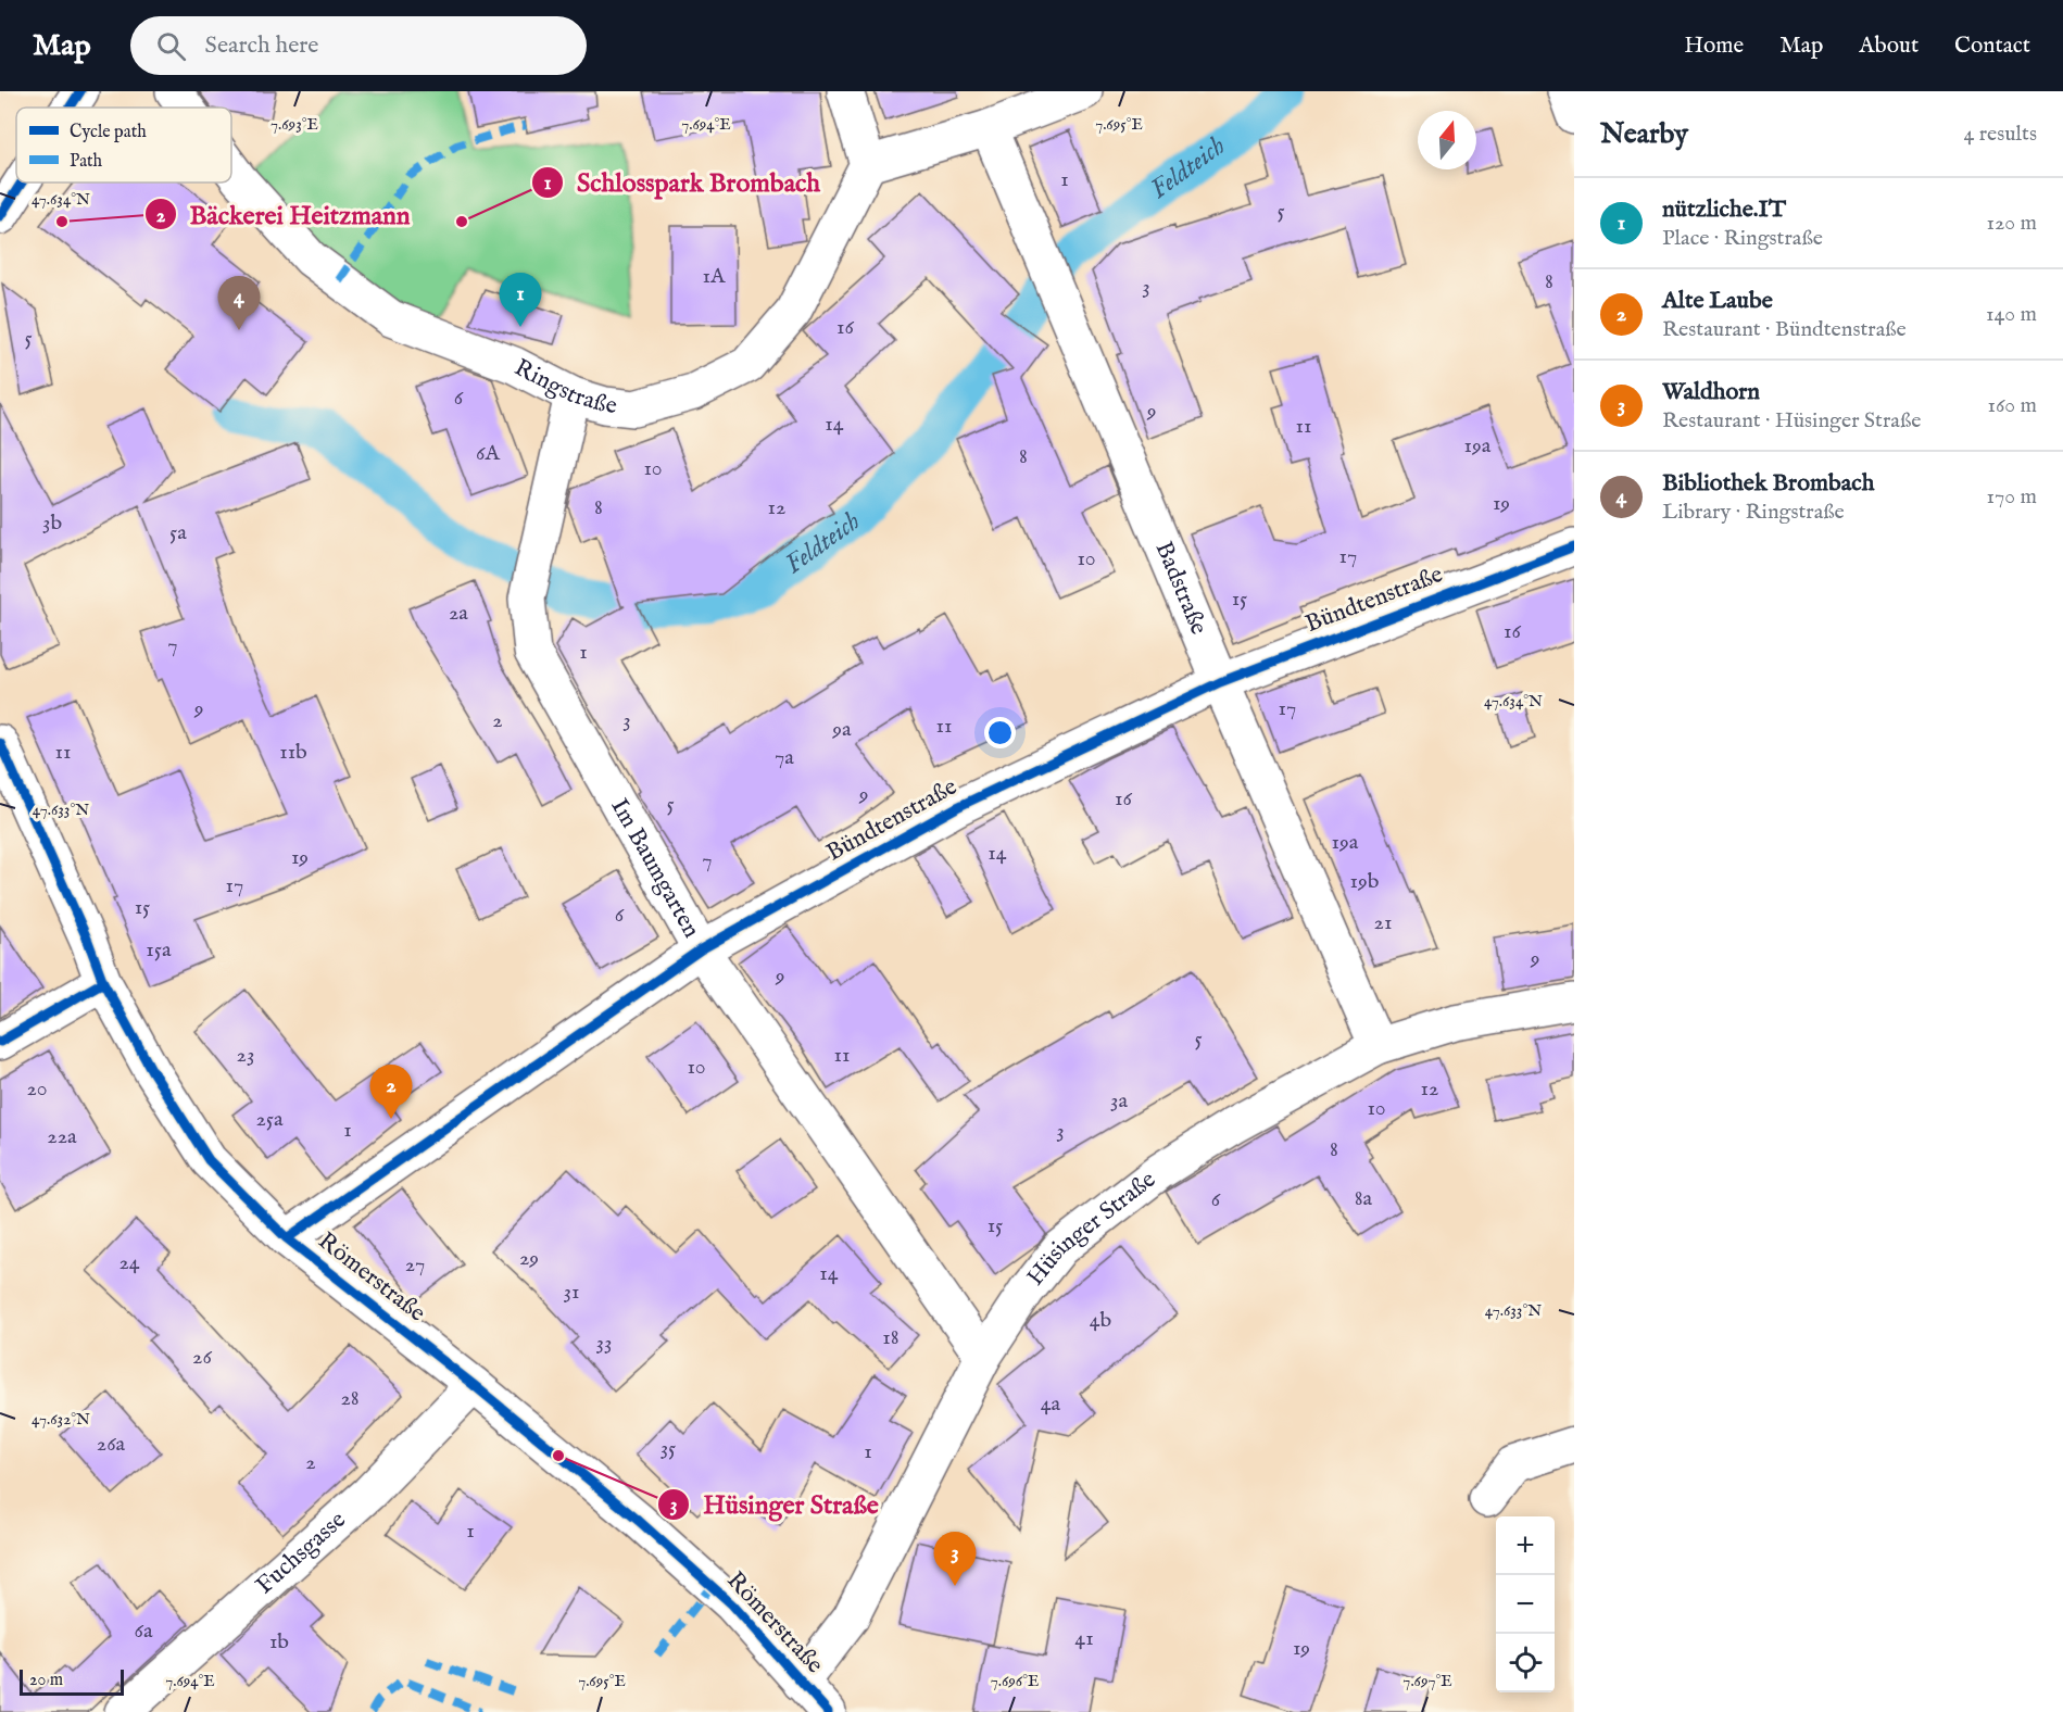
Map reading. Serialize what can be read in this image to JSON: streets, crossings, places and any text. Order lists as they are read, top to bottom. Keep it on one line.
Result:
{"streets":{"street":["Ringstraße","Badstraße","Bündtenstraße","Im Baumgarten","Hüsinger Straße","Römerstraße","Fuchsgasse"]},"crossings":[["Ringstraße","Im Baumgarten"],["Badstraße","Bündtenstraße"],["Badstraße","Hüsinger Straße"],["Bündtenstraße","Im Baumgarten"],["Bündtenstraße","Römerstraße"],["Im Baumgarten","Hüsinger Straße"],["Hüsinger Straße","Römerstraße"],["Römerstraße","Fuchsgasse"]],"water":["Feldteich"],"places":["Bäckerei Heitzmann","Schlosspark Brombach","Hüsinger Straße"],"house_numbers":["1","5","1A","8","3","16","5","6","9","14","11","19a","6A","8","10","19","8","12","3b","5a","17","10","15","2a","16","7","1","9","17","2","3","11","9a","11","11b","7a","9","16","5","19a","14","19","7","19b","17","15","6","21","15a","9","9","5","23","11","10","20","12","3a","10","25a","1","3","22a","8","8a","6","15","29","24","27","14","31","4b","18","33","26","28","4a","26a","35","1","2","1","6a","41","1b","19"],"legend":["Cycle path","Path"],"scale_bar":"20 m","north":"top","page":{"header":"Map","search":"Search here","nav":["Home","Map","About","Contact"],"heading":["Nearby","4 results"],"list":[{"mark":"1","name":"nützliche.IT","note":"Place · Ringstraße","value":"120 m"},{"mark":"2","name":"Alte Laube","note":"Restaurant · Bündtenstraße","value":"140 m"},{"mark":"3","name":"Waldhorn","note":"Restaurant · Hüsinger Straße","value":"160 m"},{"mark":"4","name":"Bibliothek Brombach","note":"Library · Ringstraße","value":"170 m"}],"pins":["1","4","2","3"],"map_buttons":["+","−"],"scale":"20 m"},"coordinates":["7.693°E","7.694°E","7.695°E","47.634°N","47.633°N","47.632°N","7.696°E","7.697°E"]}
